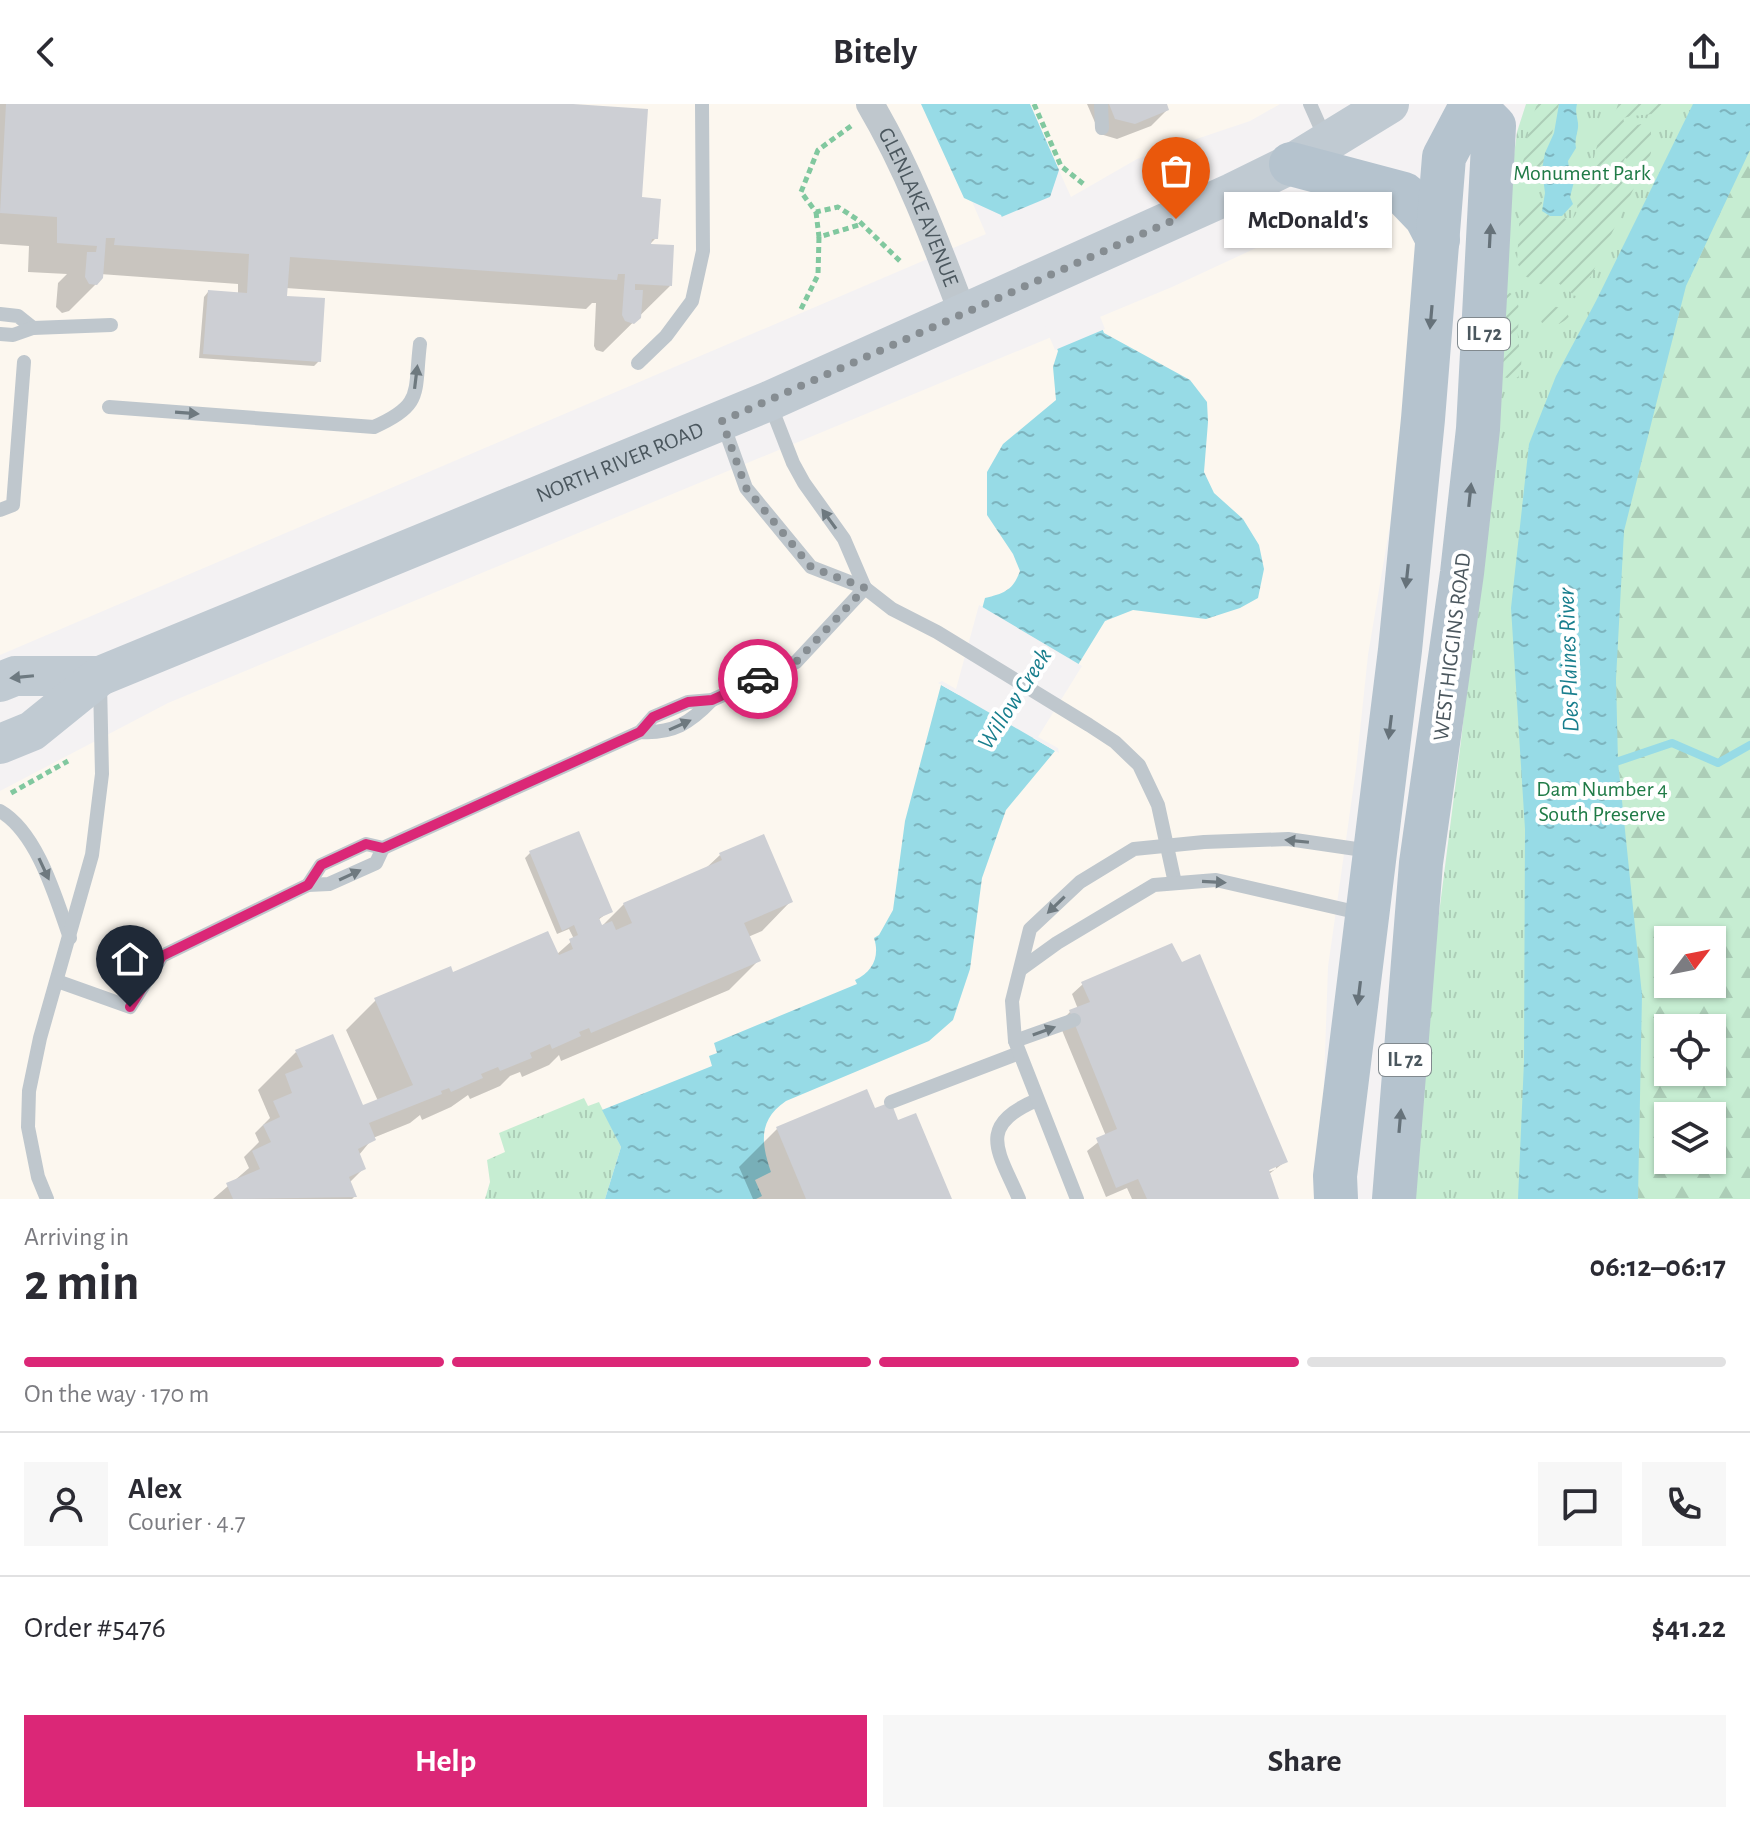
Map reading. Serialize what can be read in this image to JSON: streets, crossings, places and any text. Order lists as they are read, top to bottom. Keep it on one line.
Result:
{"streets":{"main road":["IL 72","NORTH RIVER ROAD","WEST HIGGINS ROAD"],"street":["GLENLAKE AVENUE"]},"crossings":[["GLENLAKE AVENUE","NORTH RIVER ROAD"]],"water":["Des Plaines River","Willow Creek"],"parks":["Monument Park","Dam Number 4 South Preserve"],"places":["McDonald's"],"north":"top right","page":{"header":"Bitely","bubble":"McDonald's","heading":["2 min","Arriving in","06:12–06:17"],"panel":["Alex","Courier · 4.7","Order #5476","$41.22"],"bar":"On the way · 170 m","buttons":["Help","Share"]}}
